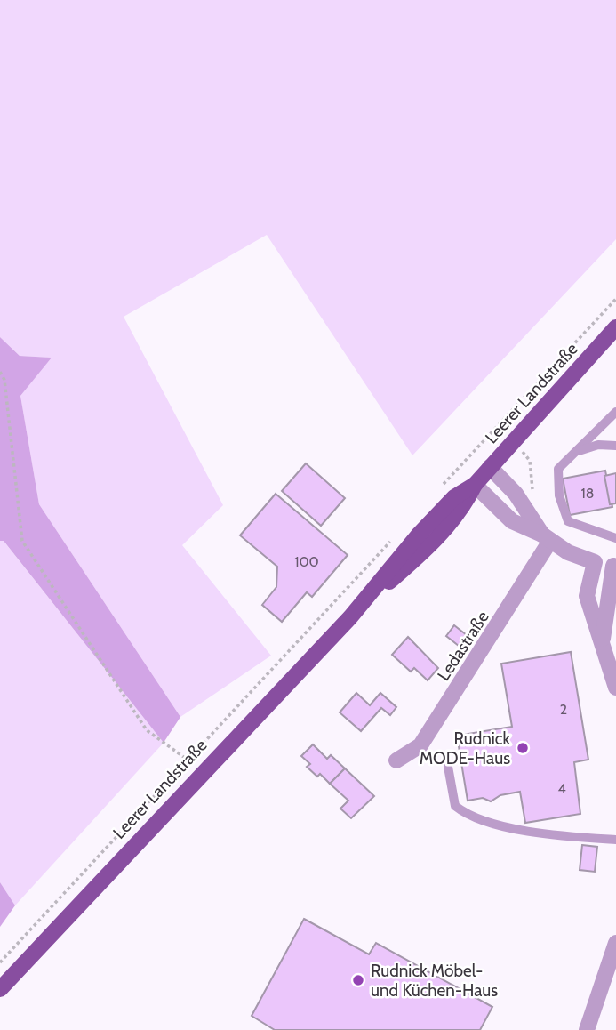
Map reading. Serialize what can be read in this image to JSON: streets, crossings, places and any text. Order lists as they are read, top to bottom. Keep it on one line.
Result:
{"streets":{"main road":["Leerer Landstraße"],"street":["Ledastraße"]},"places":["Rudnick MODE-Haus","Rudnick Möbel- und Küchen-Haus"],"house_numbers":["18","100","2","4"]}
